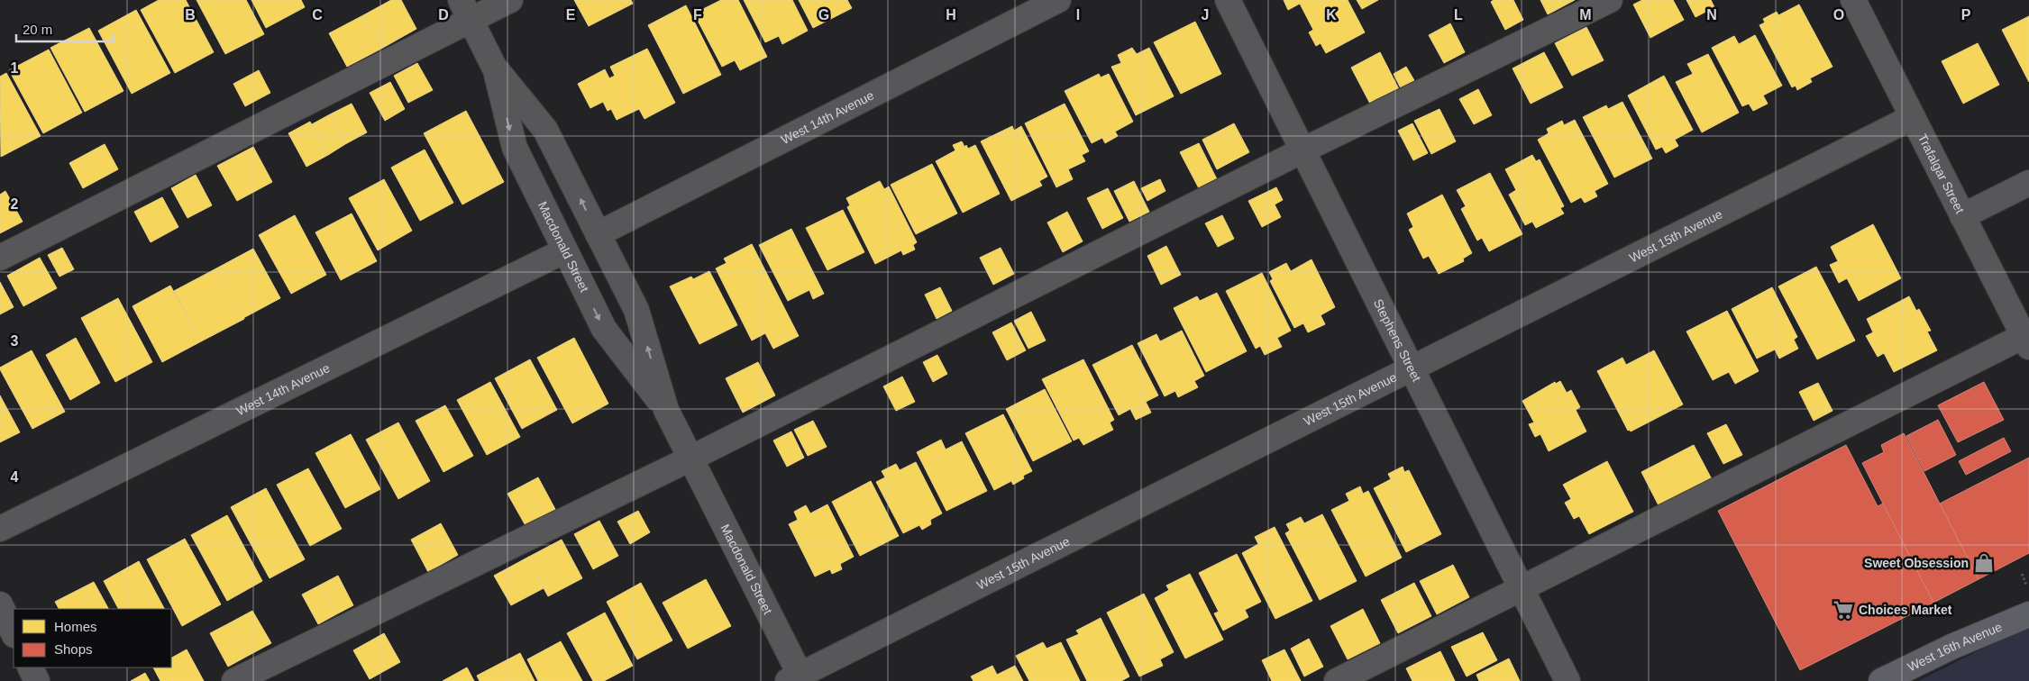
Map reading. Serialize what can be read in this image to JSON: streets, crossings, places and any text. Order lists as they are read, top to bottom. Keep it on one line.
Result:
{"streets":{"main road":["West 16th Avenue"],"street":["West 14th Avenue","Trafalgar Street","West 15th Avenue","Macdonald Street","Stephens Street"]},"crossings":[["West 14th Avenue","Macdonald Street"],["Trafalgar Street","West 15th Avenue"],["West 15th Avenue","Macdonald Street"],["West 15th Avenue","Stephens Street"]],"places":{"shop":["Sweet Obsession"],"supermarket":["Choices Market"]},"legend":["Homes","Shops"],"scale_bar":"20 m","grid":{"columns":["B","C","D","E","F","G","H","I","J","K","L","M","N","O","P"],"rows":["1","2","3","4"]}}
